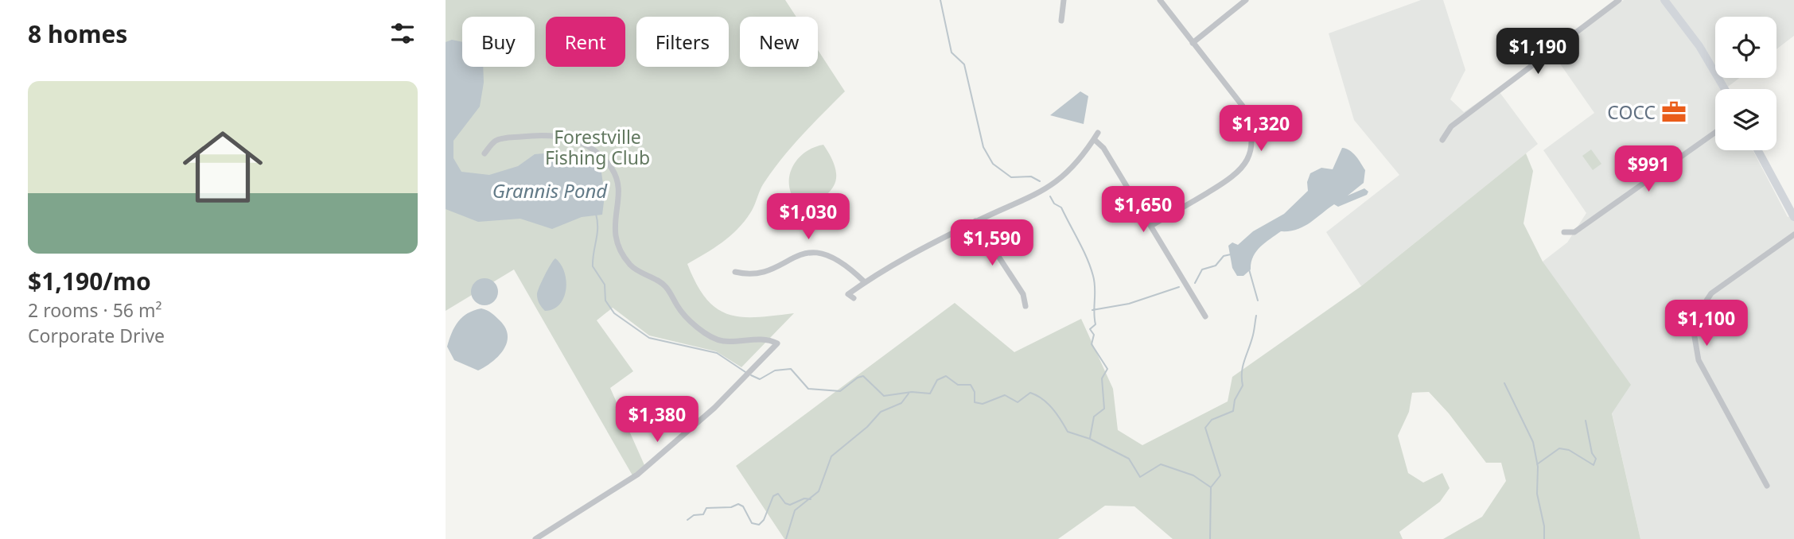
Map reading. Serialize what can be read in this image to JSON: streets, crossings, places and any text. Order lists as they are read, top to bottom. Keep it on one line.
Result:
{"water":["Grannis Pond"],"parks":["Forestville Fishing Club"],"places":{"office":["COCC"]},"page":{"heading":"8 homes","chip":["Buy","Rent","Filters","New"],"price":["$1,190","$1,320","$991","$1,650","$1,030","$1,590","$1,100","$1,380"],"list":[{"name":"$1,190/mo","note":"2 rooms · 56 m² · Corporate Drive"}]}}
